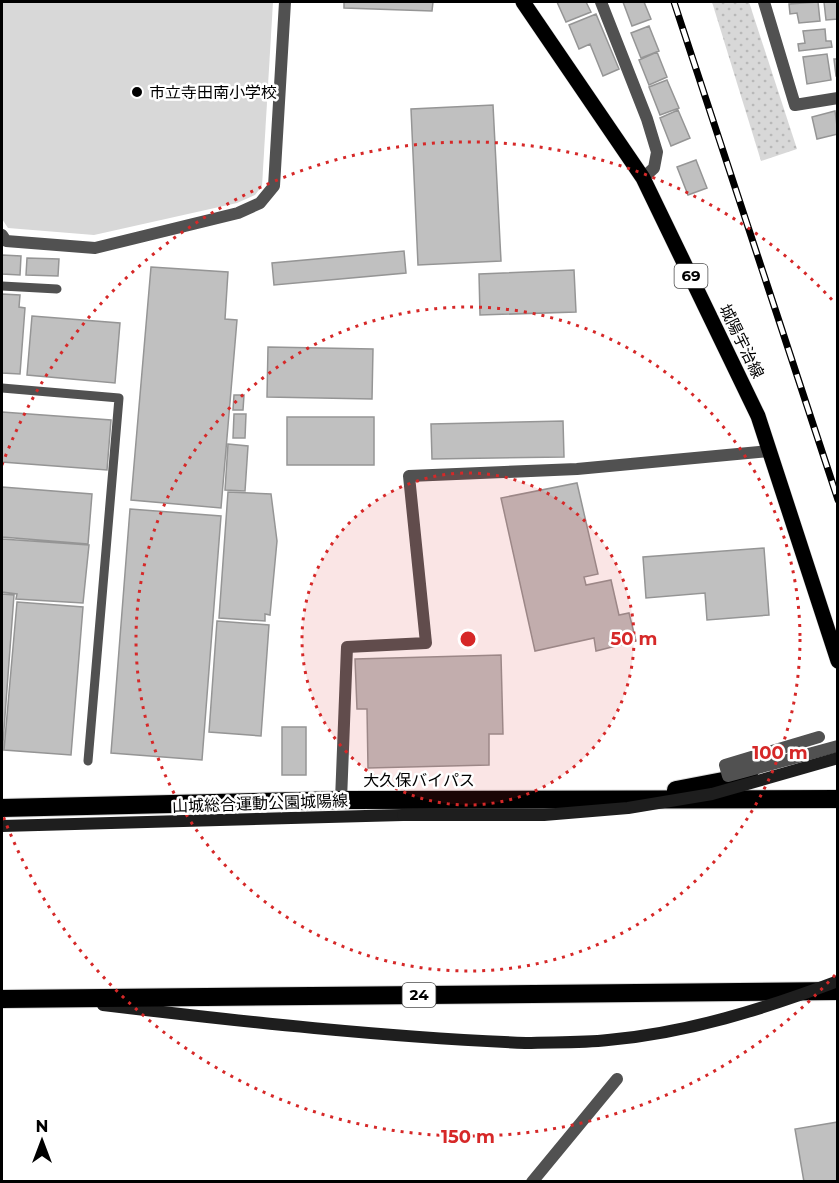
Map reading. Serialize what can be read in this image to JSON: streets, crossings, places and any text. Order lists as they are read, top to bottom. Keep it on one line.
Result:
{"streets":{"highway":["大久保バイパス","24"],"main road":["69","城陽宇治線","山城総合運動公園城陽線"]},"places":["市立寺田南小学校"],"north":"top","rings":["50 m","100 m","150 m"]}
